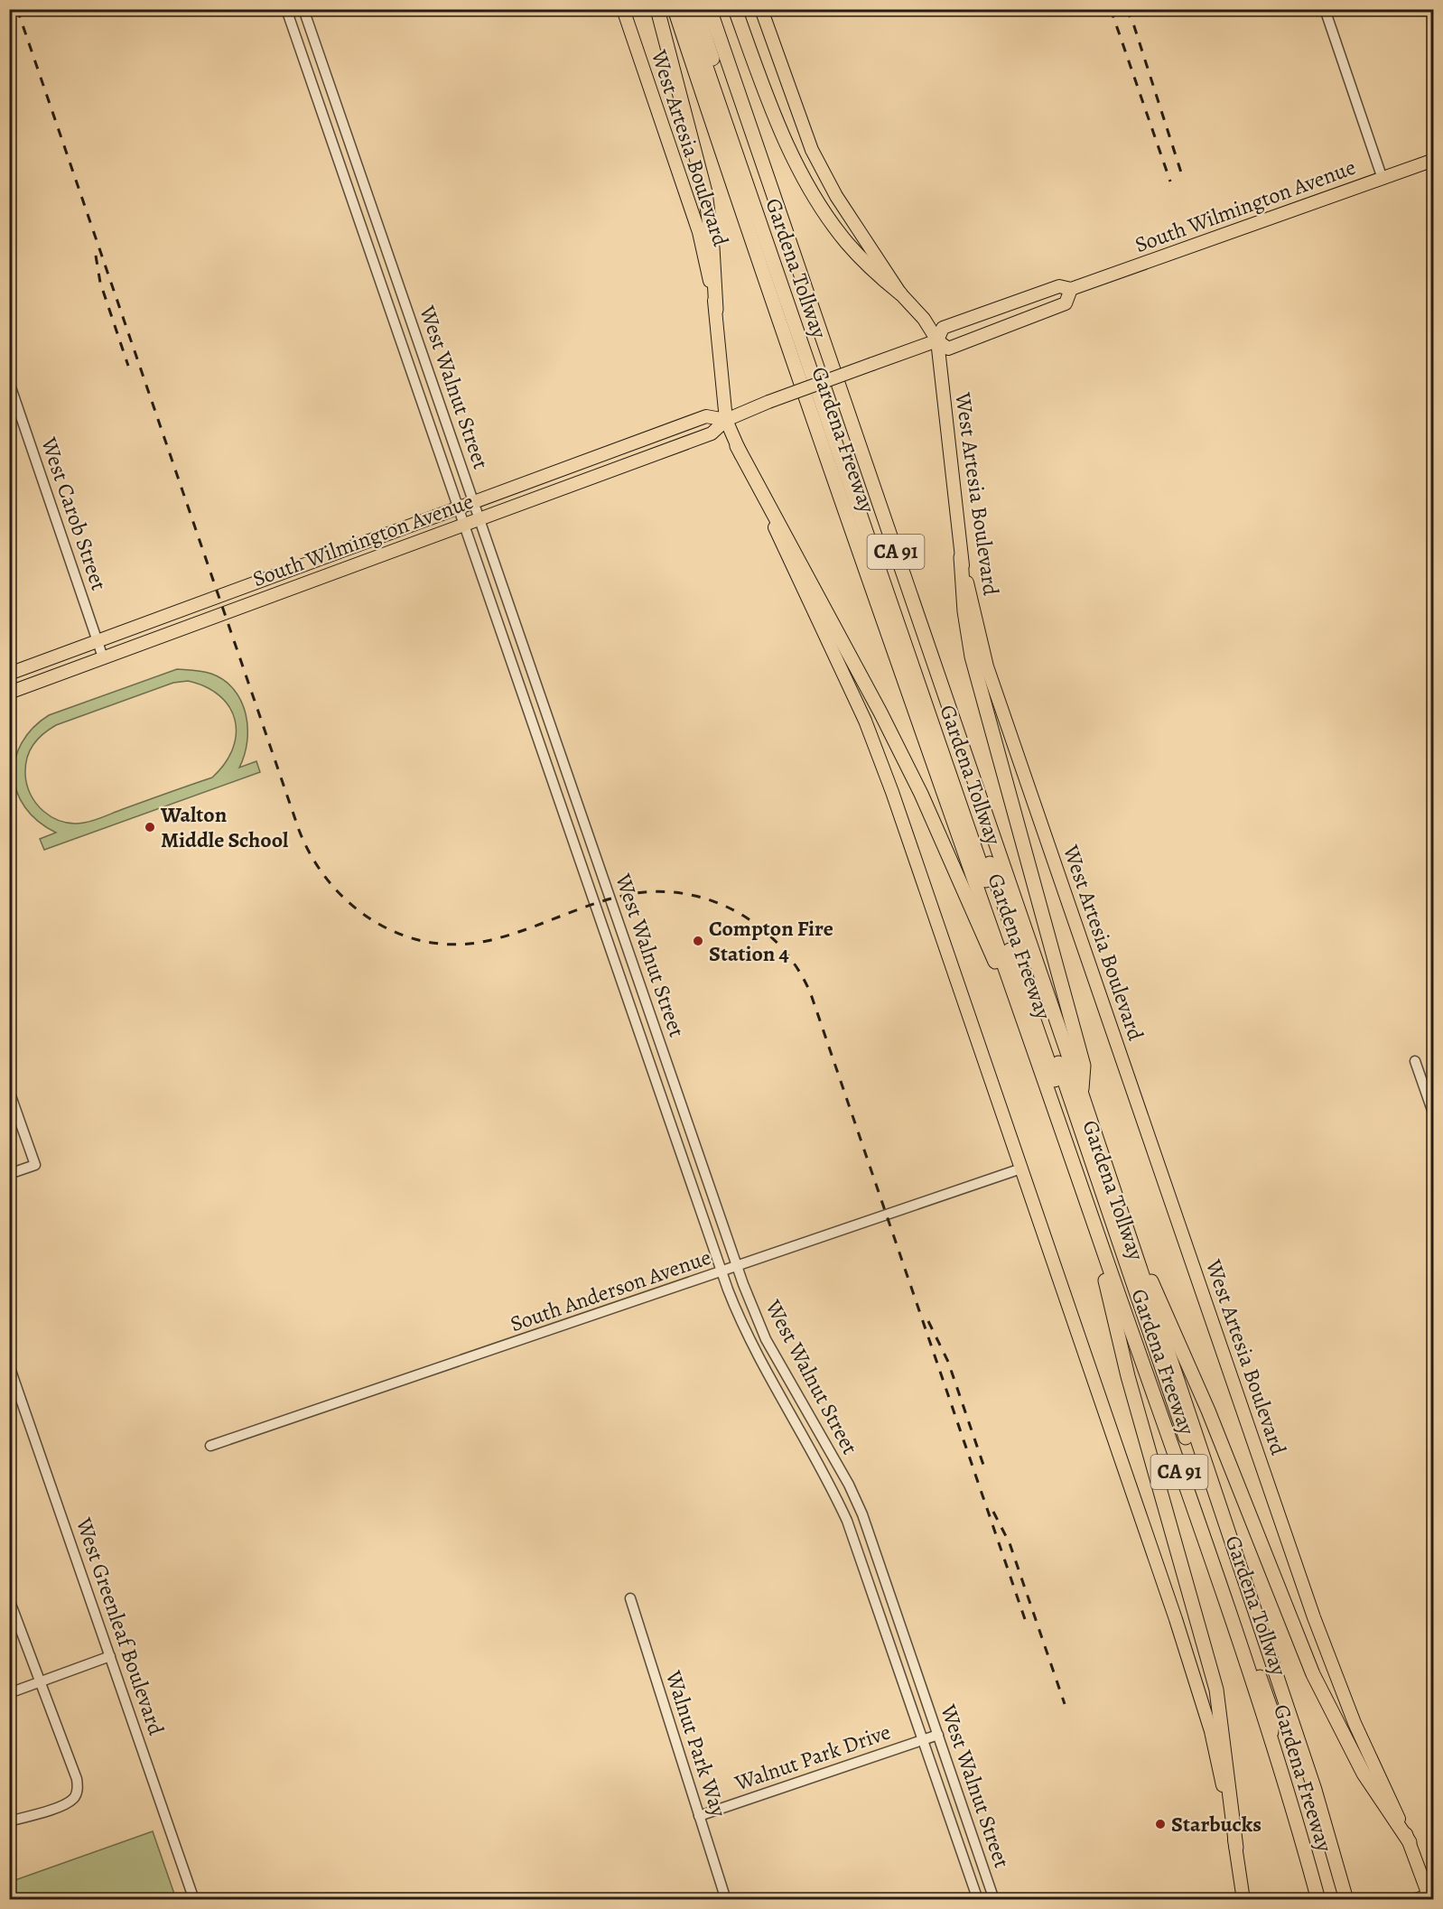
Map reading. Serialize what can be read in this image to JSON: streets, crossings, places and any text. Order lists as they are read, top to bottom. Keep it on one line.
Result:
{"streets":{"highway":["Gardena Tollway","Gardena Freeway","CA 91"],"main road":["West Artesia Boulevard","South Wilmington Avenue"],"street":["West Walnut Street","West Carob Street","South Anderson Avenue","West Greenleaf Boulevard","Walnut Park Way","Walnut Park Drive"]},"crossings":[["West Artesia Boulevard","South Wilmington Avenue"],["West Artesia Boulevard","South Anderson Avenue"],["South Wilmington Avenue","West Walnut Street"],["South Wilmington Avenue","West Carob Street"],["Gardena Tollway","Gardena Freeway"],["West Walnut Street","South Anderson Avenue"],["West Walnut Street","Walnut Park Drive"],["Walnut Park Way","Walnut Park Drive"]],"places":["Walton Middle School","Compton Fire Station 4","Starbucks"]}
